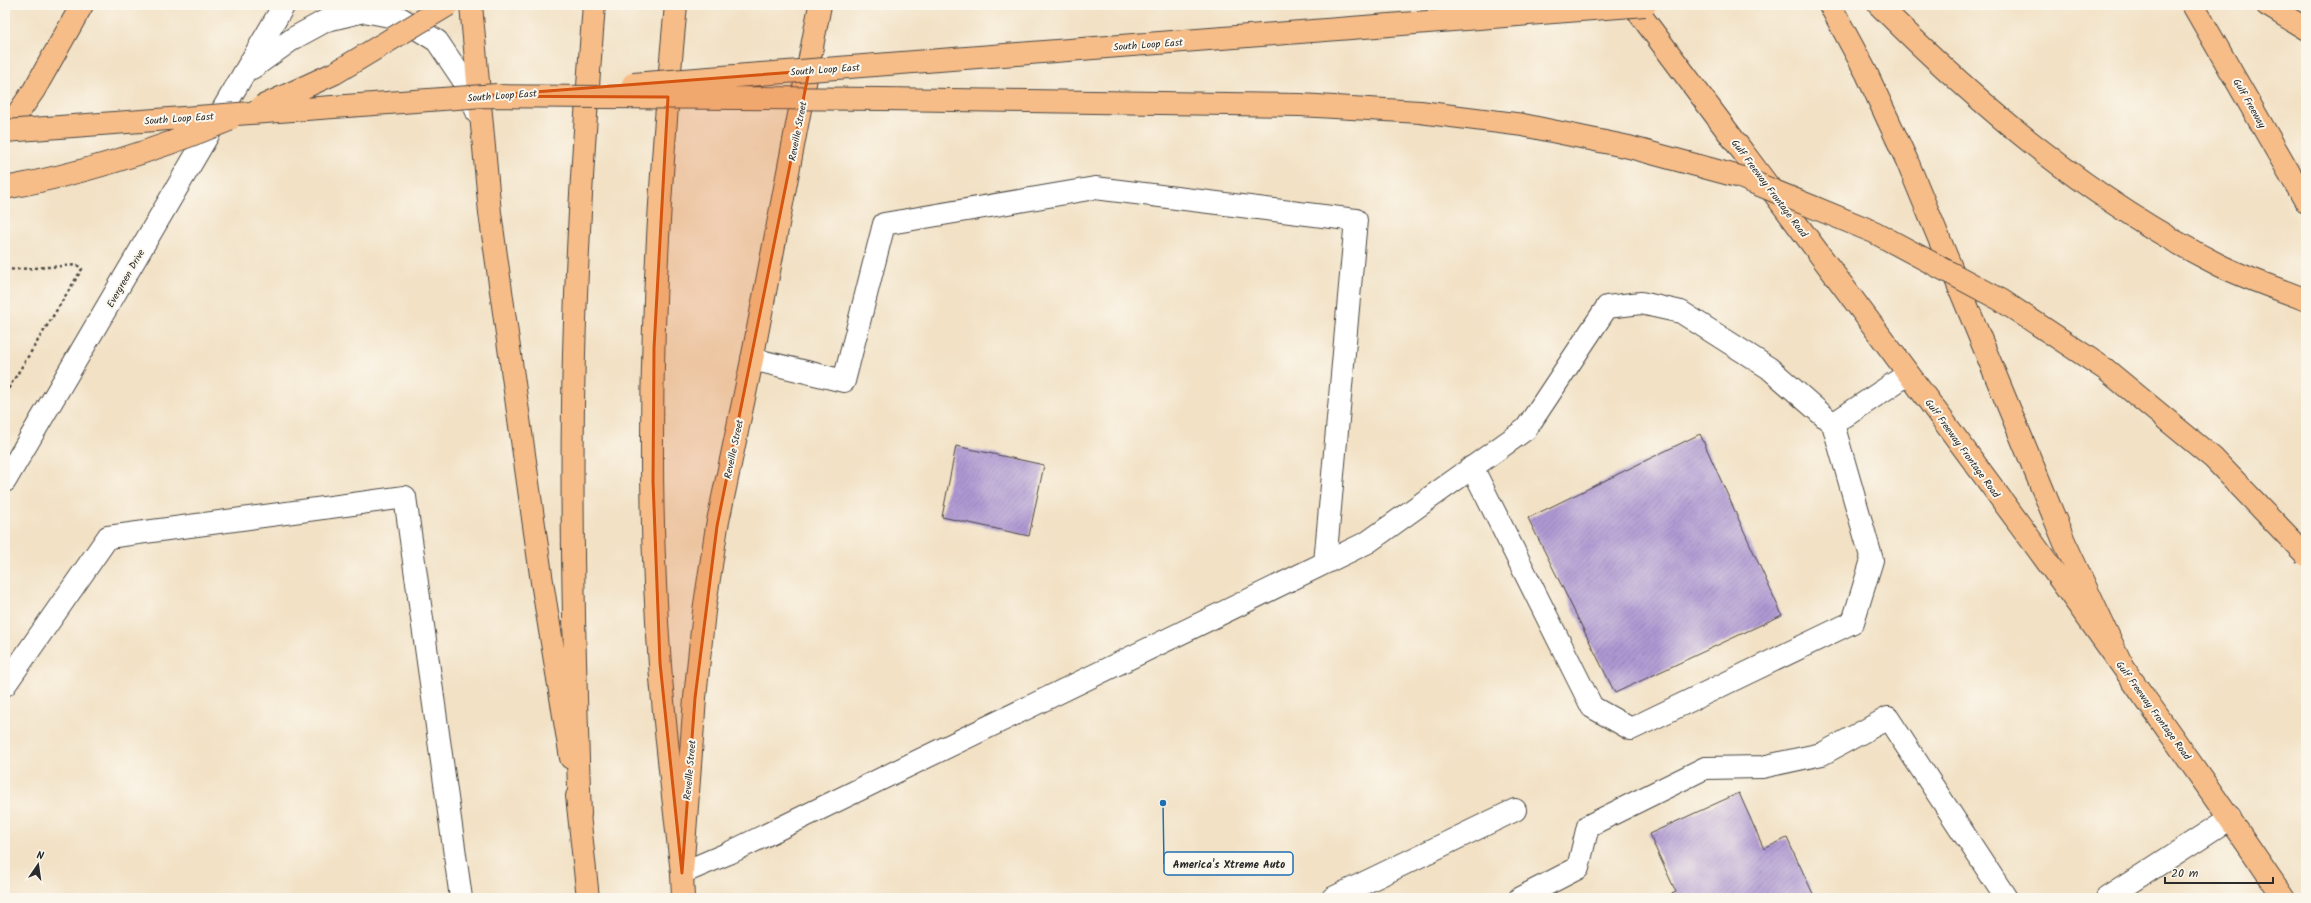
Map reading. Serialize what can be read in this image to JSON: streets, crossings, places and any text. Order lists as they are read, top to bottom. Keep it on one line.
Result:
{"streets":{"main road":["South Loop East","Gulf Freeway","Reveille Street","Gulf Freeway Frontage Road"],"street":["Evergreen Drive"]},"places":["America's Xtreme Auto"],"scale_bar":"20 m","north":"top"}
